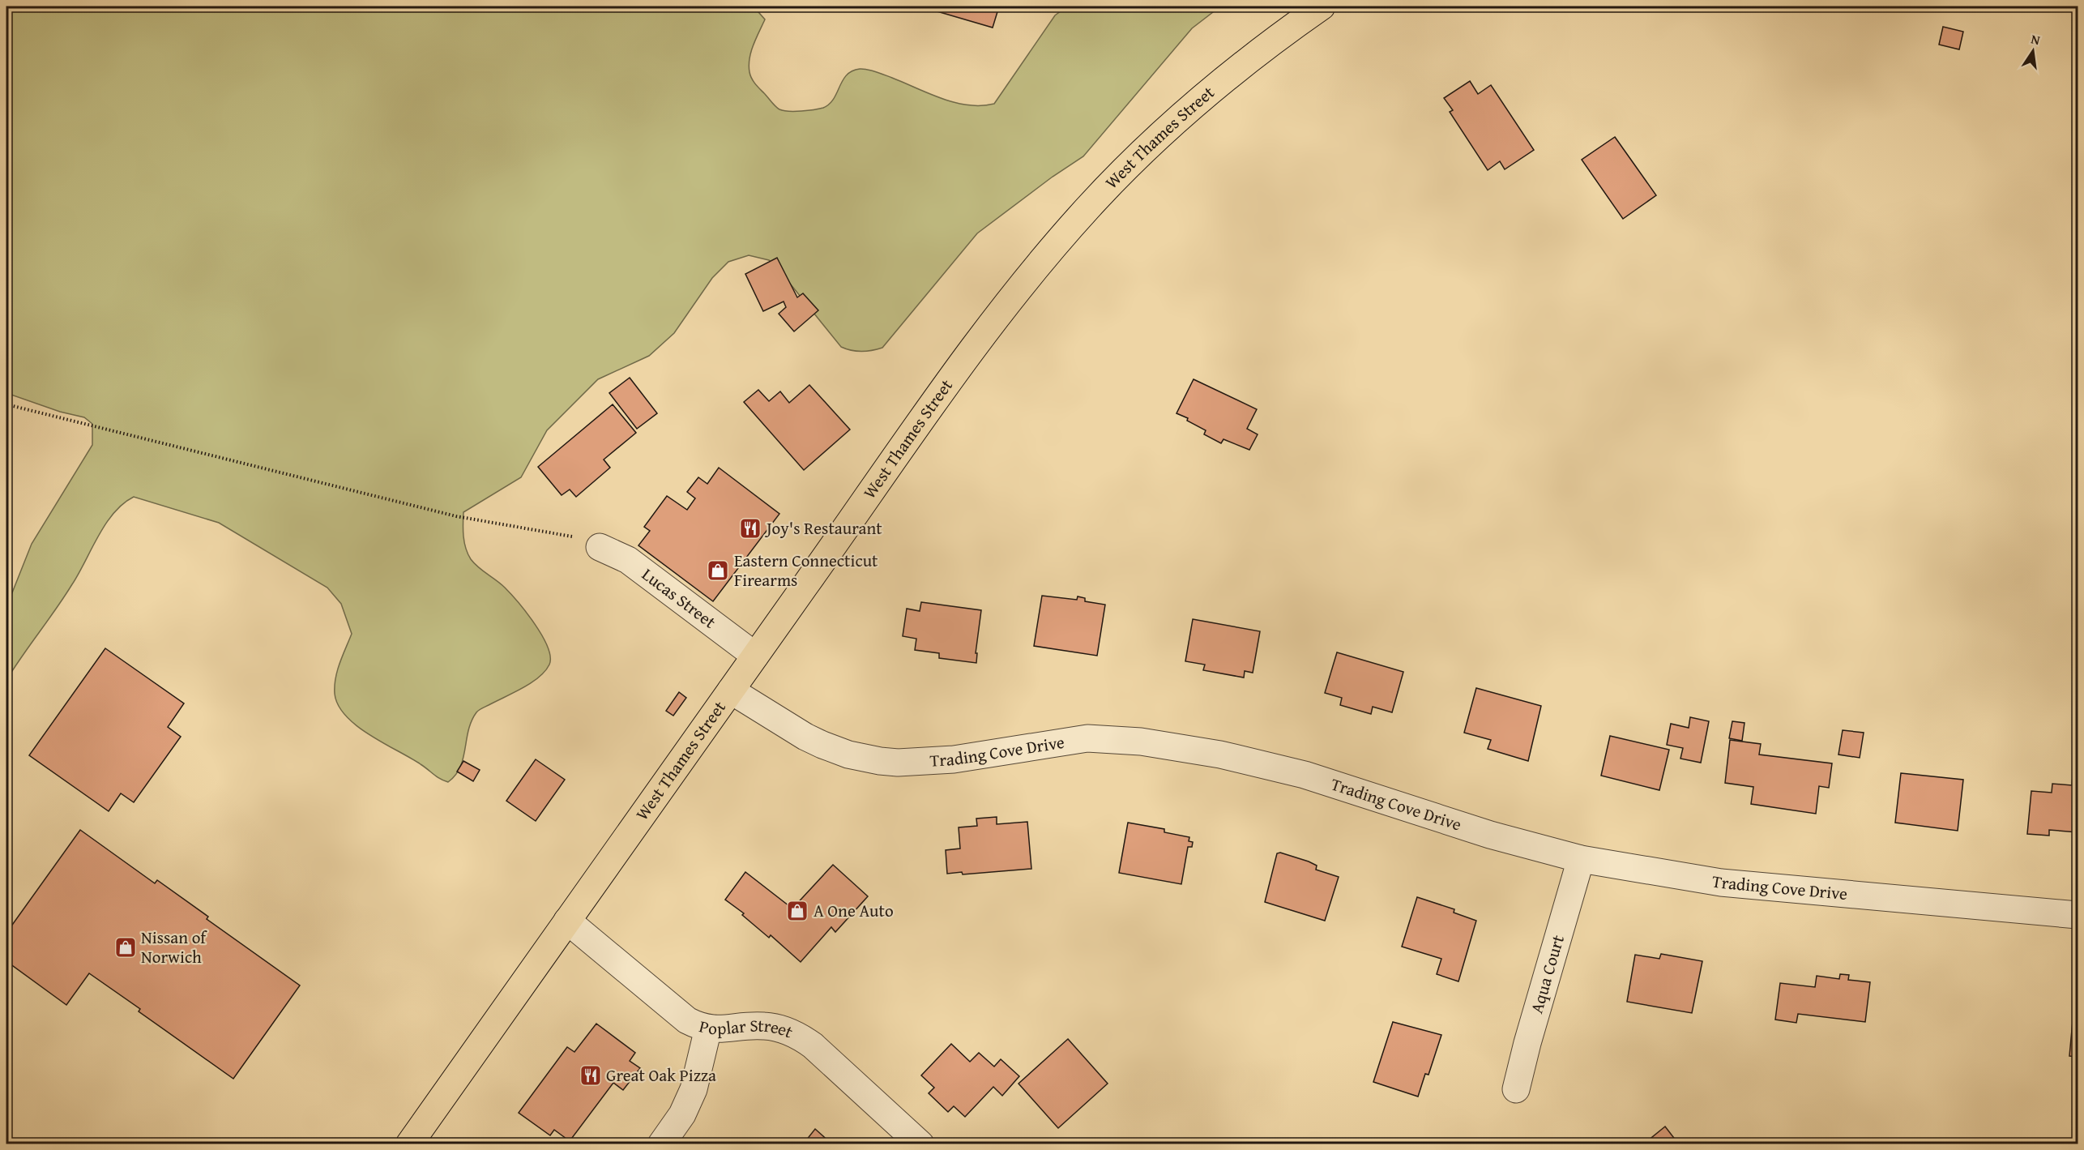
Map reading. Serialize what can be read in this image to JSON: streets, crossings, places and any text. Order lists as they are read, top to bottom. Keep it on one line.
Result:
{"streets":{"main road":["West Thames Street"],"street":["Lucas Street","Trading Cove Drive","Aqua Court","Poplar Street"]},"crossings":[["West Thames Street","Lucas Street"],["West Thames Street","Trading Cove Drive"],["West Thames Street","Poplar Street"],["Trading Cove Drive","Aqua Court"]],"places":{"restaurant":["Joy's Restaurant","Great Oak Pizza"],"shop":["Eastern Connecticut Firearms","A One Auto","Nissan of Norwich"]},"north":"top"}
